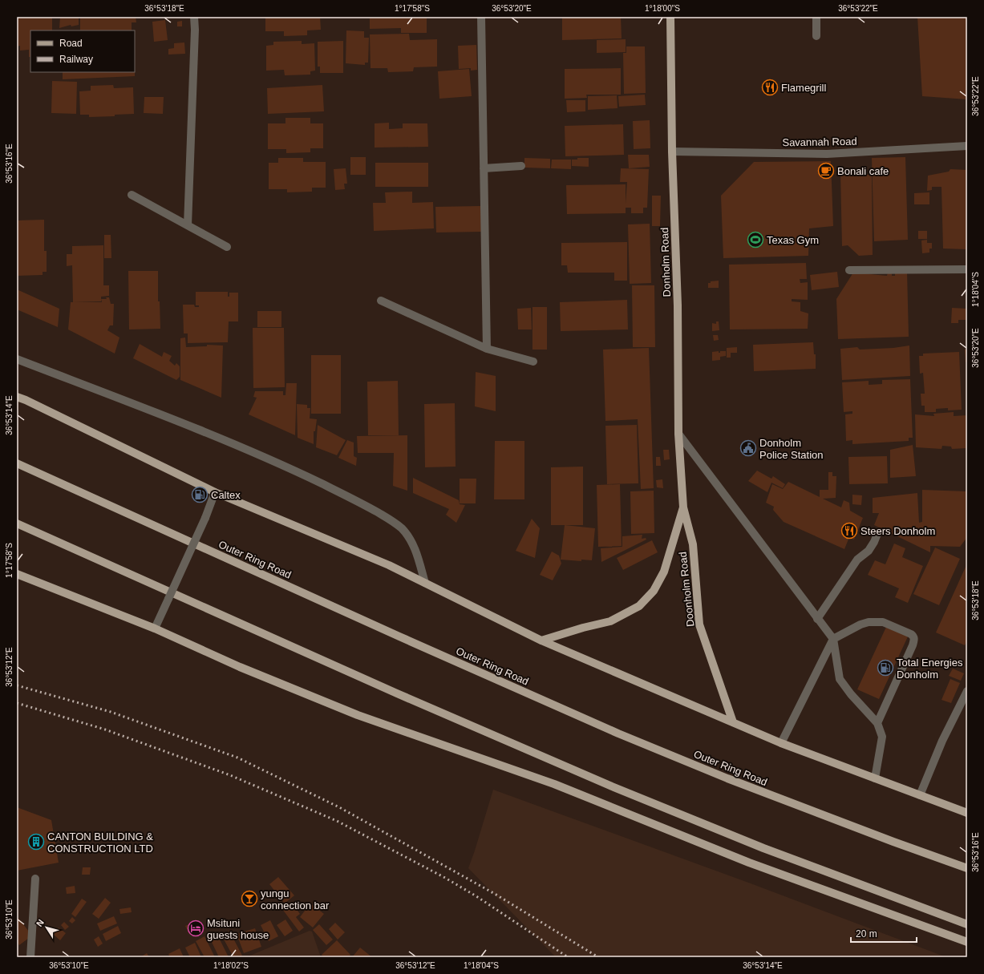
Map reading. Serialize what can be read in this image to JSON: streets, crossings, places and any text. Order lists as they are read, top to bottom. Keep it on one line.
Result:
{"streets":{"main road":["Donholm Road","Outer Ring Road","Doonholm Road"],"street":["Savannah Road"]},"crossings":[["Savannah Road","Donholm Road"],["Donholm Road","Doonholm Road"]],"places":{"restaurant":["Flamegrill","Steers Donholm"],"cafe":["Bonali cafe"],"sports":["Texas Gym"],"public building":["Donholm Police Station"],"fuel station":["Caltex","Total Energies Donholm"],"building":["CANTON BUILDING & CONSTRUCTION LTD"],"bar":["yungu connection bar"],"hotel":["Msituni guests house"]},"legend":["Road","Railway"],"scale_bar":"20 m","north":"top left","coordinates":["36°53'18\"E","1°17'58\"S","36°53'20\"E","1°18'00\"S","36°53'22\"E","36°53'16\"E","1°18'04\"S","36°53'14\"E","36°53'12\"E","36°53'10\"E","1°18'02\"S"]}
